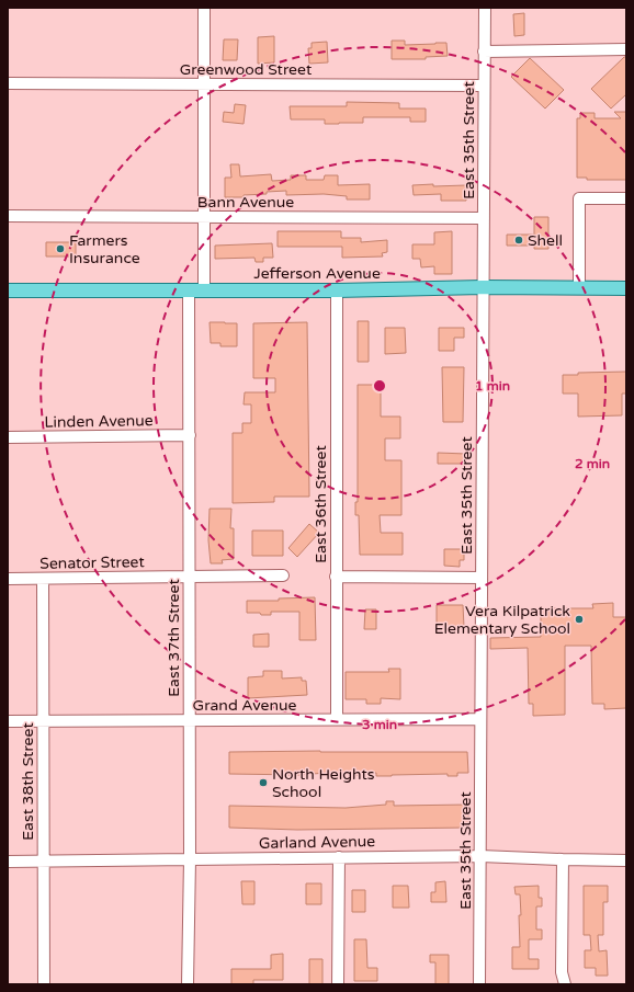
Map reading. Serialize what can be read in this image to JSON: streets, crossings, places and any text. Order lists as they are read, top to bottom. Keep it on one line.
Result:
{"streets":{"main road":["Jefferson Avenue"],"street":["Greenwood Street","East 35th Street","Bann Avenue","Linden Avenue","East 36th Street","Senator Street","East 37th Street","Grand Avenue","East 38th Street","Garland Avenue"]},"crossings":[["Greenwood Street","East 35th Street"],["East 35th Street","Bann Avenue"],["East 35th Street","Jefferson Avenue"],["East 35th Street","Grand Avenue"],["East 35th Street","Garland Avenue"],["Jefferson Avenue","East 36th Street"],["Jefferson Avenue","East 37th Street"],["Linden Avenue","East 37th Street"],["East 36th Street","Grand Avenue"],["Senator Street","East 37th Street"],["Senator Street","East 38th Street"],["East 37th Street","Grand Avenue"],["East 37th Street","Garland Avenue"],["Grand Avenue","East 38th Street"],["East 38th Street","Garland Avenue"]],"places":["Shell","Farmers Insurance","Vera Kilpatrick Elementary School","North Heights School"],"rings":["1 min","2 min","3 min"]}
